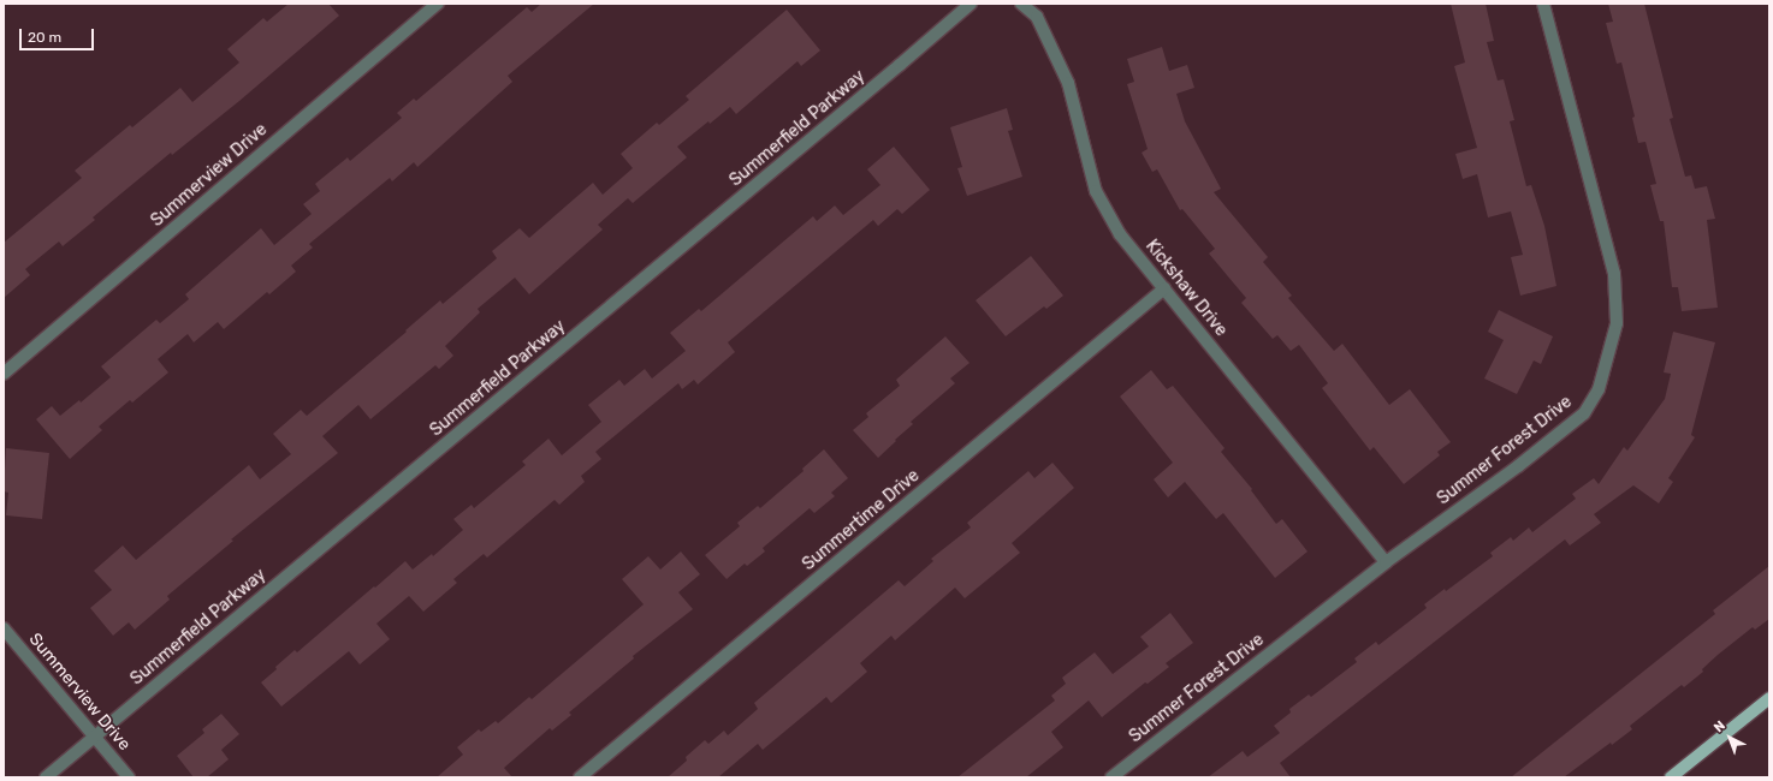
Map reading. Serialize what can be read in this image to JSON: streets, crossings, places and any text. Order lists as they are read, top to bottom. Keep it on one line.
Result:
{"streets":{"street":["Summerfield Parkway","Summerview Drive","Kickshaw Drive","Summer Forest Drive","Summertime Drive"]},"crossings":[["Summerfield Parkway","Summerview Drive"],["Kickshaw Drive","Summer Forest Drive"],["Kickshaw Drive","Summertime Drive"]],"scale_bar":"20 m","north":"top left"}
